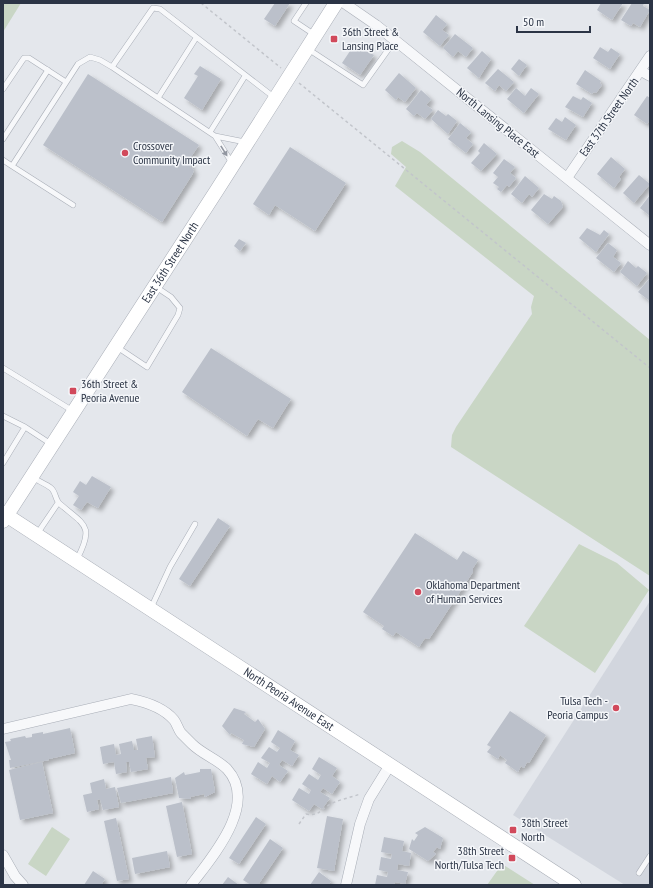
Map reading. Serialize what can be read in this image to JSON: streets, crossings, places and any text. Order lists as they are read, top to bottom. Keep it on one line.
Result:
{"streets":{"main road":["East 36th Street North","North Peoria Avenue East"],"street":["East 37th Street North","North Lansing Place East"]},"crossings":[["East 37th Street North","North Lansing Place East"],["North Lansing Place East","East 36th Street North"],["East 36th Street North","North Peoria Avenue East"]],"places":{"transit":["36th Street & Lansing Place","36th Street & Peoria Avenue","38th Street North","38th Street North/Tulsa Tech"],"other":["Crossover Community Impact","Oklahoma Department of Human Services","Tulsa Tech - Peoria Campus"]},"scale_bar":"50 m"}
